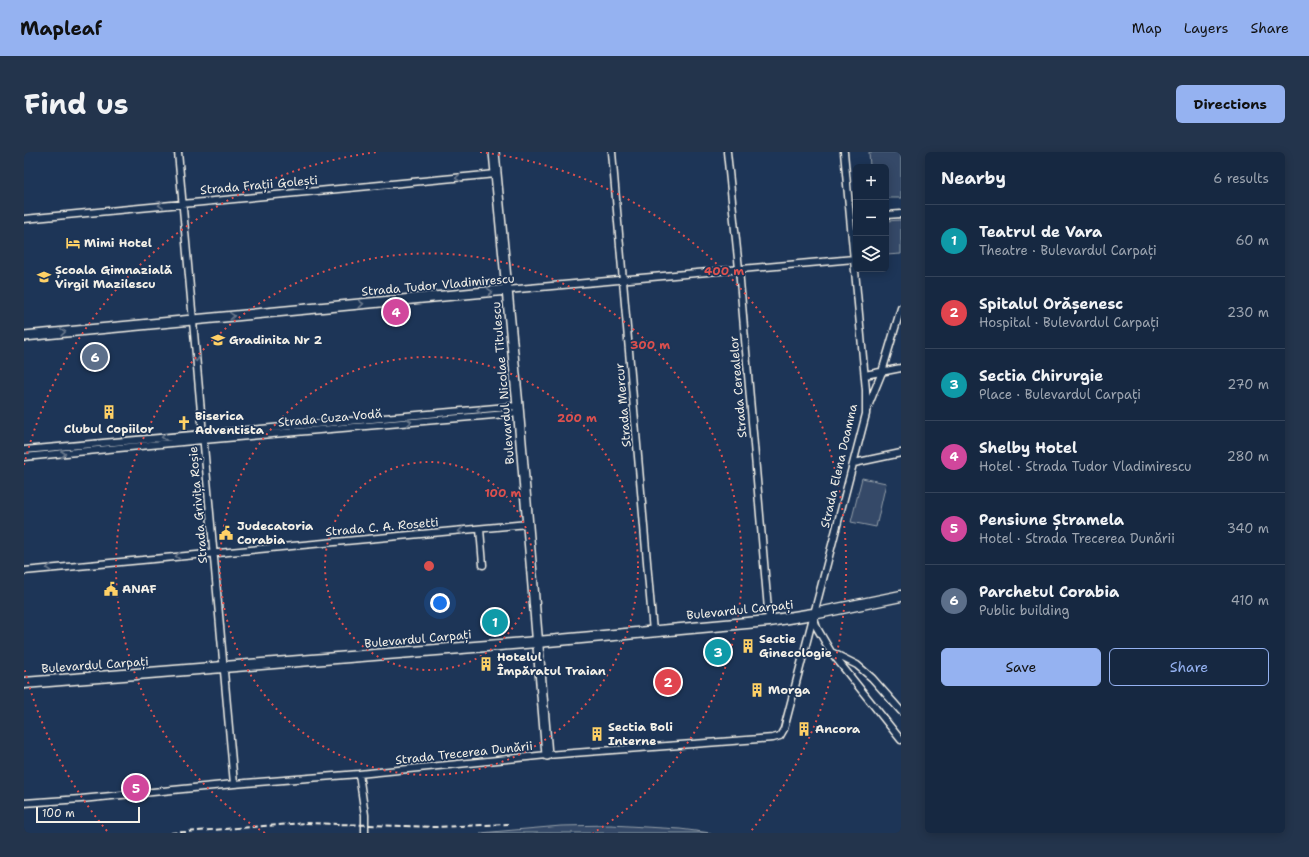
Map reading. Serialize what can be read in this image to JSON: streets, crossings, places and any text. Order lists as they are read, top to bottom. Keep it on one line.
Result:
{"streets":{"main road":["Bulevardul Carpați"],"street":["Strada Frații Golești","Strada Tudor Vladimirescu","Bulevardul Nicolae Titulescu","Strada Cerealelor","Strada Mercur","Strada Cuza Vodă","Strada Elena Doamna","Strada Grivița Roșie","Strada C. A. Rosetti","Strada Trecerea Dunării"]},"crossings":[["Strada Frații Golești","Bulevardul Nicolae Titulescu"],["Strada Frații Golești","Strada Grivița Roșie"],["Strada Tudor Vladimirescu","Bulevardul Nicolae Titulescu"],["Strada Tudor Vladimirescu","Strada Cerealelor"],["Strada Tudor Vladimirescu","Strada Mercur"],["Strada Tudor Vladimirescu","Strada Grivița Roșie"],["Bulevardul Nicolae Titulescu","Strada Cuza Vodă"],["Bulevardul Nicolae Titulescu","Strada C. A. Rosetti"],["Bulevardul Nicolae Titulescu","Bulevardul Carpați"],["Bulevardul Nicolae Titulescu","Strada Trecerea Dunării"],["Strada Cerealelor","Bulevardul Carpați"],["Strada Mercur","Bulevardul Carpați"],["Strada Cuza Vodă","Strada Grivița Roșie"],["Strada Elena Doamna","Bulevardul Carpați"],["Strada Elena Doamna","Strada Trecerea Dunării"],["Strada Grivița Roșie","Strada C. A. Rosetti"],["Strada Grivița Roșie","Bulevardul Carpați"],["Strada Grivița Roșie","Strada Trecerea Dunării"],["Bulevardul Carpați","Strada Trecerea Dunării"]],"one_way":["Strada Frații Golești","Strada Tudor Vladimirescu","Strada C. A. Rosetti"],"places":{"hotel":["Mimi Hotel"],"school or university":["Școala Gimnazială Virgil Mazilescu","Gradinita Nr 2"],"building":["Clubul Copiilor","Sectie Ginecologie","Hotelul Împăratul Traian","Morga","Ancora","Sectia Boli Interne"],"church":["Biserica Adventista"],"public building":["Judecatoria Corabia","ANAF"]},"scale_bar":"100 m","page":{"header":"Mapleaf","nav":["Map","Layers","Share"],"title":"Find us","buttons":["Directions",["Save","Share"]],"heading":["Nearby","6 results"],"map_buttons":["+","−"],"list":[{"mark":"1","name":"Teatrul de Vara","note":"Theatre · Bulevardul Carpați","value":"60 m"},{"mark":"2","name":"Spitalul Orășenesc","note":"Hospital · Bulevardul Carpați","value":"230 m"},{"mark":"3","name":"Sectia Chirurgie","note":"Place · Bulevardul Carpați","value":"270 m"},{"mark":"4","name":"Shelby Hotel","note":"Hotel · Strada Tudor Vladimirescu","value":"280 m"},{"mark":"5","name":"Pensiune Ștramela","note":"Hotel · Strada Trecerea Dunării","value":"340 m"},{"mark":"6","name":"Parchetul Corabia","note":"Public building","value":"410 m"}],"pins":["4","6","1","3","2","5"],"scale":"100 m"},"rings":["400 m","300 m","200 m","100 m"]}
